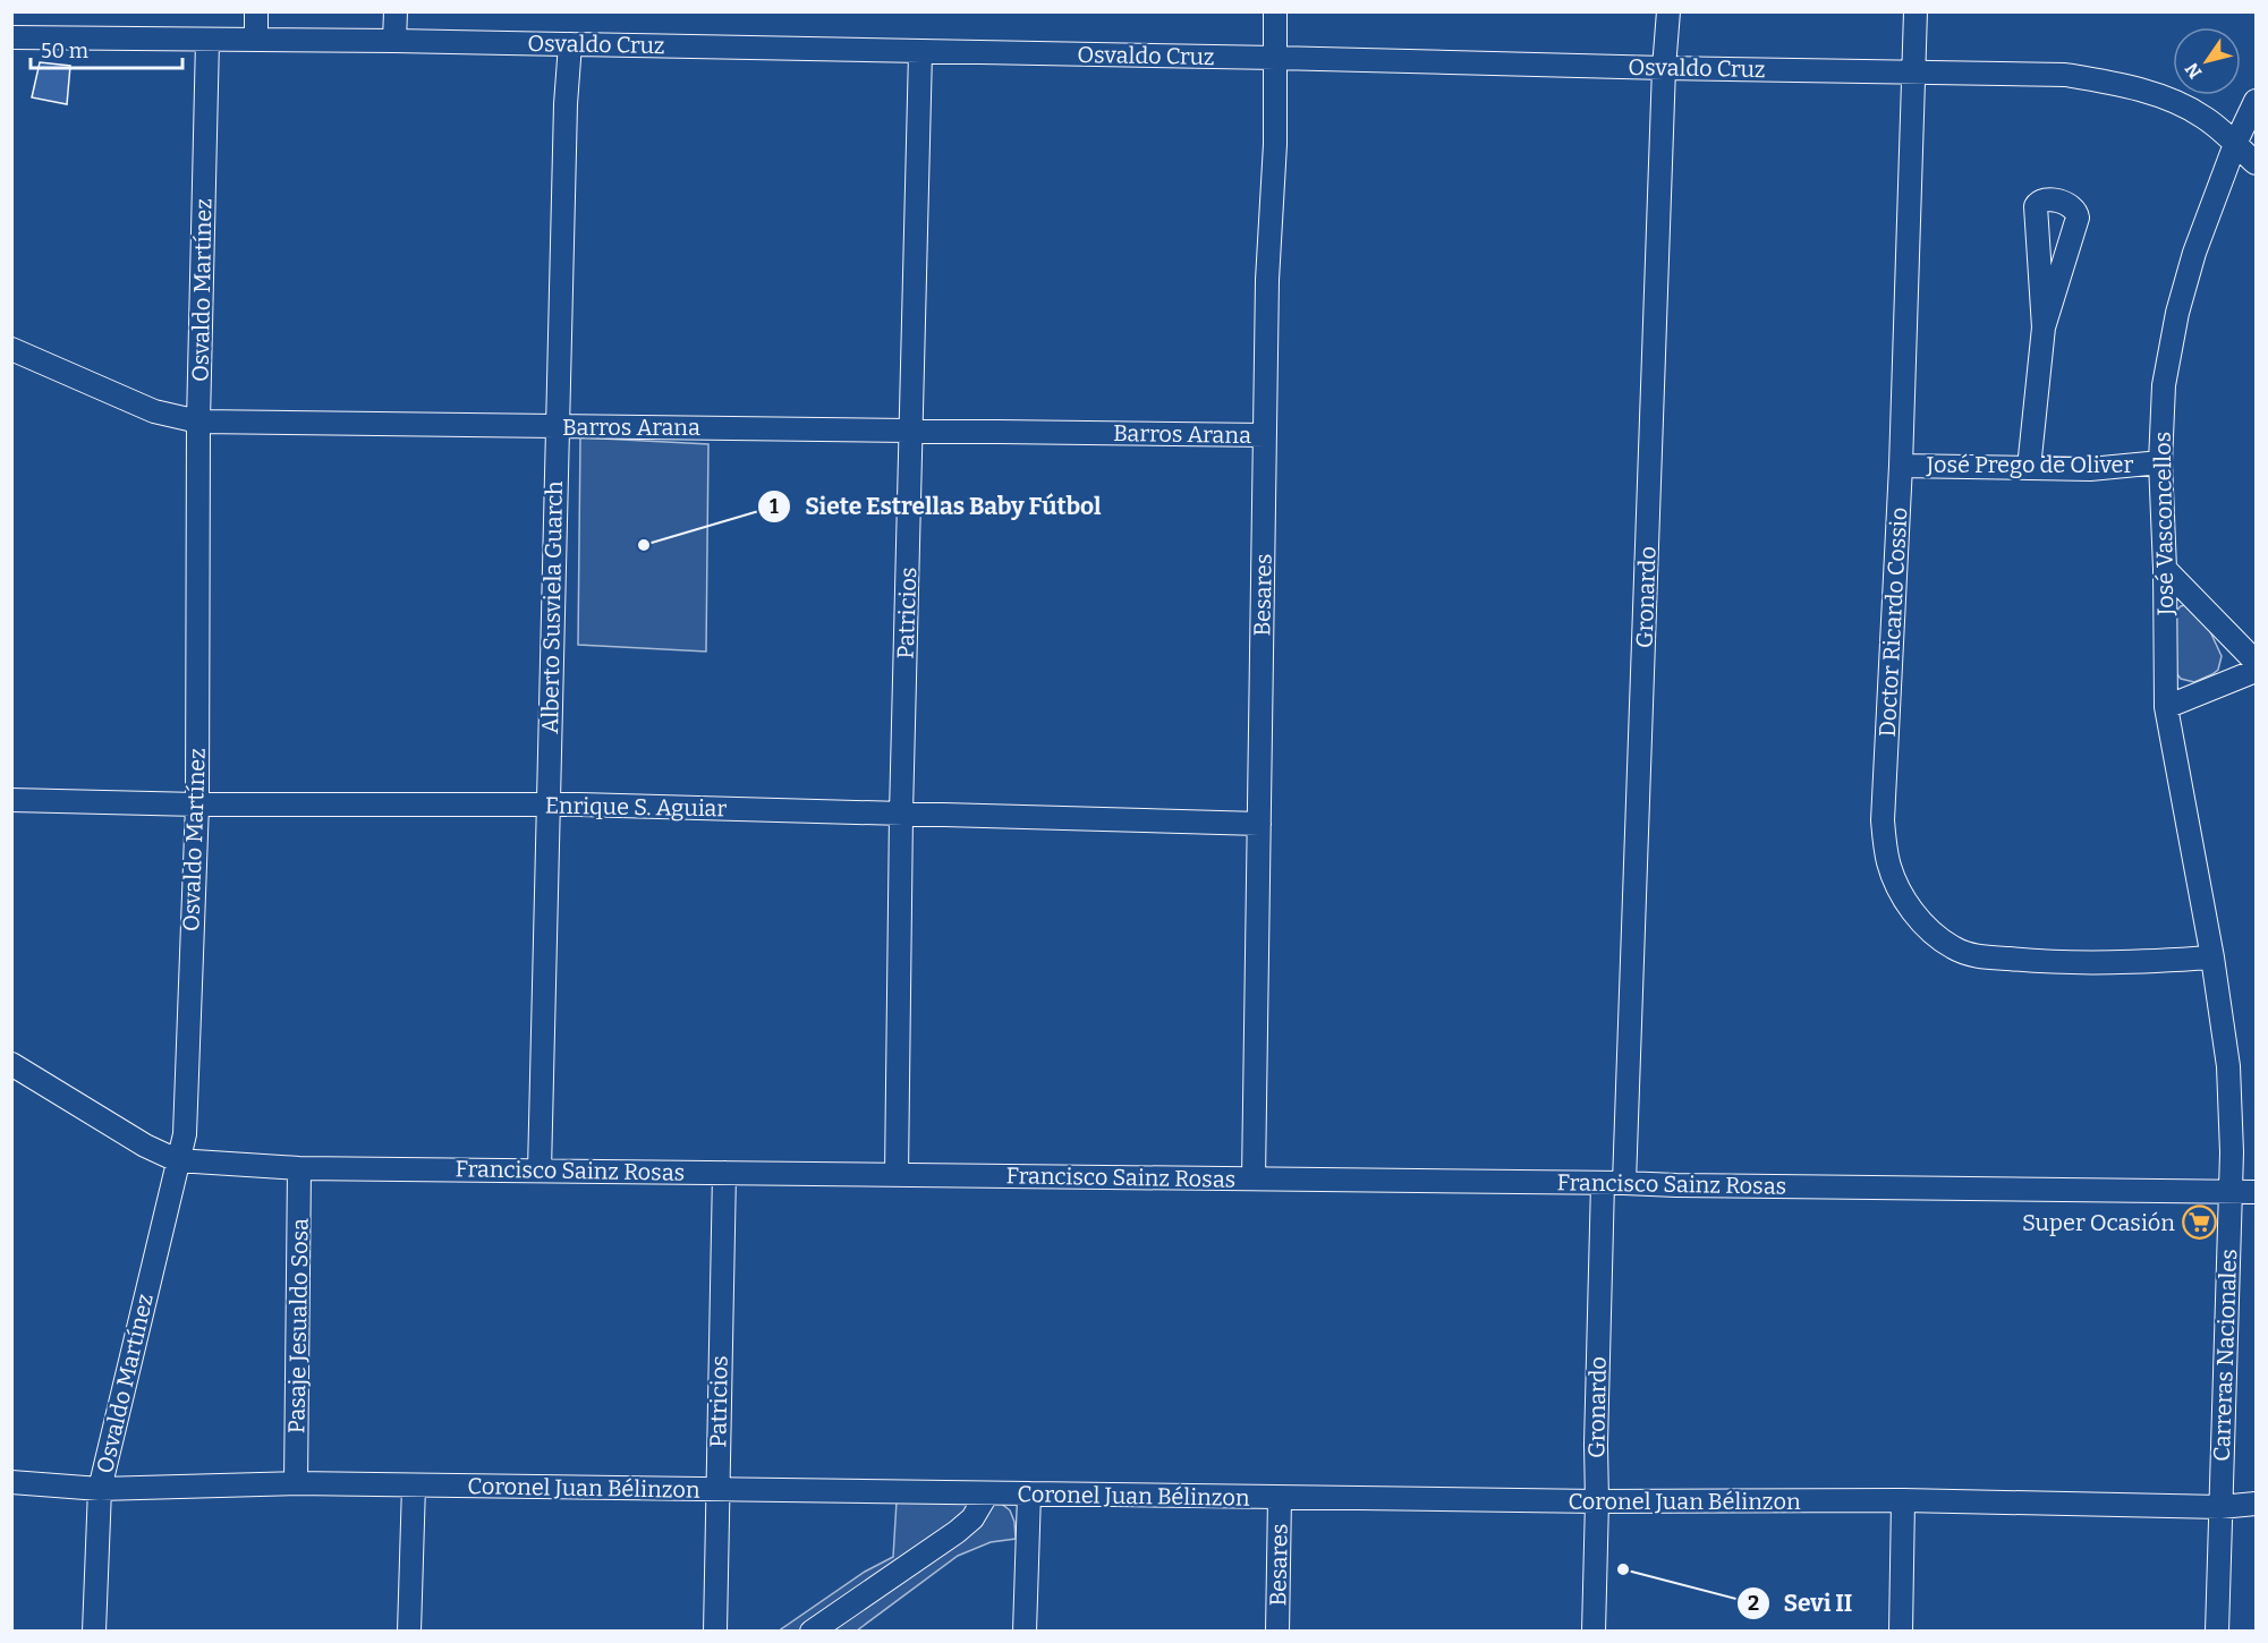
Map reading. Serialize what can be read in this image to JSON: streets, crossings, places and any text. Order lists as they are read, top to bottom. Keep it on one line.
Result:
{"streets":{"street":["Osvaldo Cruz","Osvaldo Martínez","Barros Arana","José Prego de Oliver","José Vasconcellos","Besares","Gronardo","Alberto Susviela Guarch","Patricios","Doctor Ricardo Cossio","Enrique S. Aguiar","Francisco Sainz Rosas","Pasaje Jesualdo Sosa","Carreras Nacionales","Coronel Juan Bélinzon"]},"crossings":[["Osvaldo Cruz","Osvaldo Martínez"],["Osvaldo Cruz","José Vasconcellos"],["Osvaldo Cruz","Besares"],["Osvaldo Cruz","Gronardo"],["Osvaldo Cruz","Alberto Susviela Guarch"],["Osvaldo Cruz","Patricios"],["Osvaldo Cruz","Doctor Ricardo Cossio"],["Osvaldo Martínez","Barros Arana"],["Osvaldo Martínez","Enrique S. Aguiar"],["Osvaldo Martínez","Francisco Sainz Rosas"],["Osvaldo Martínez","Coronel Juan Bélinzon"],["Barros Arana","Besares"],["Barros Arana","Alberto Susviela Guarch"],["Barros Arana","Patricios"],["José Prego de Oliver","José Vasconcellos"],["José Prego de Oliver","Doctor Ricardo Cossio"],["José Vasconcellos","Doctor Ricardo Cossio"],["José Vasconcellos","Carreras Nacionales"],["Besares","Enrique S. Aguiar"],["Besares","Francisco Sainz Rosas"],["Besares","Coronel Juan Bélinzon"],["Gronardo","Francisco Sainz Rosas"],["Gronardo","Coronel Juan Bélinzon"],["Alberto Susviela Guarch","Enrique S. Aguiar"],["Alberto Susviela Guarch","Francisco Sainz Rosas"],["Patricios","Enrique S. Aguiar"],["Patricios","Francisco Sainz Rosas"],["Patricios","Coronel Juan Bélinzon"],["Doctor Ricardo Cossio","Carreras Nacionales"],["Francisco Sainz Rosas","Pasaje Jesualdo Sosa"],["Francisco Sainz Rosas","Carreras Nacionales"],["Pasaje Jesualdo Sosa","Coronel Juan Bélinzon"],["Carreras Nacionales","Coronel Juan Bélinzon"]],"places":{"other":["Siete Estrellas Baby Fútbol","Sevi II"],"supermarket":["Super Ocasión"]},"scale_bar":"50 m","north":"bottom left"}
